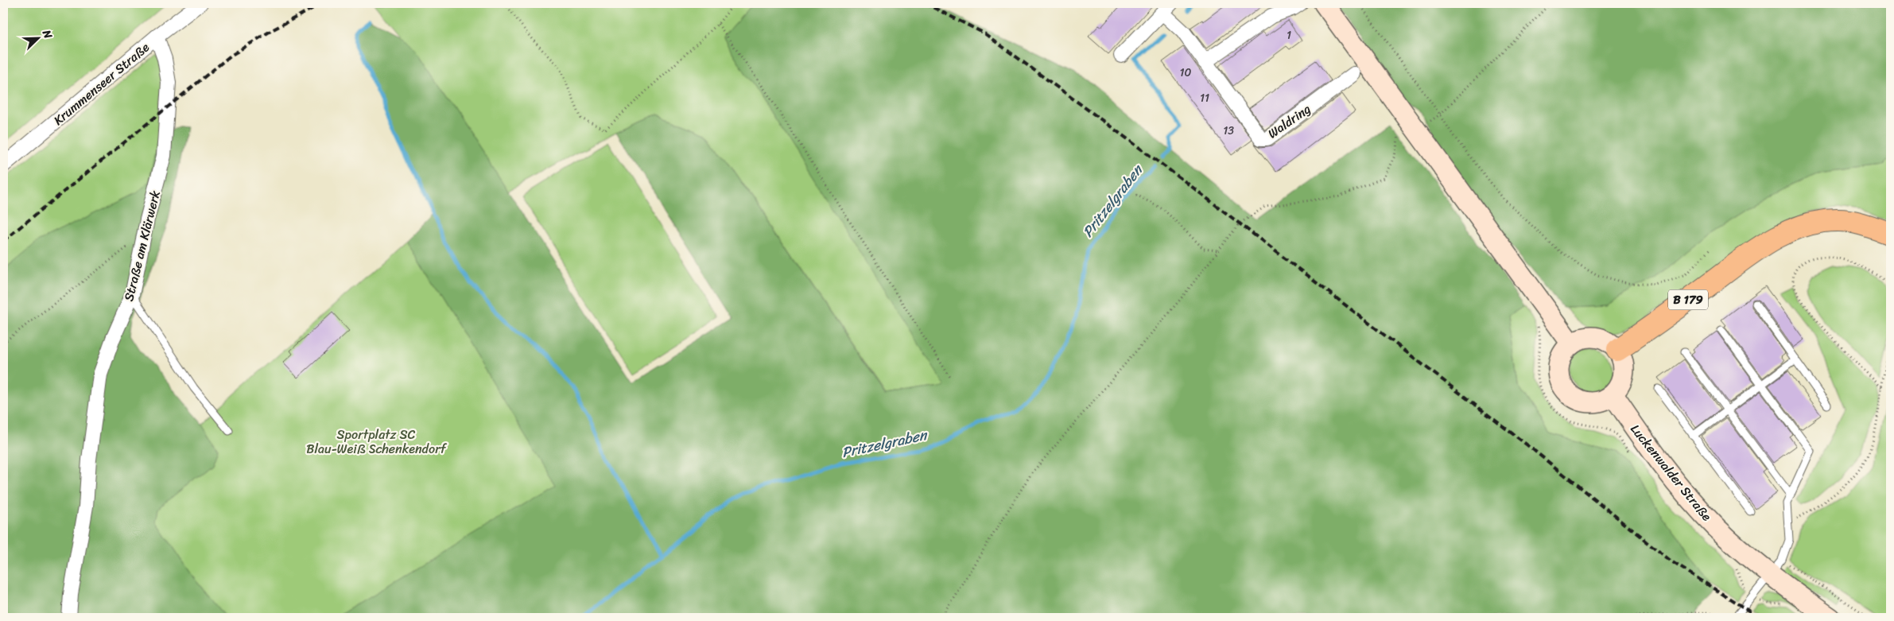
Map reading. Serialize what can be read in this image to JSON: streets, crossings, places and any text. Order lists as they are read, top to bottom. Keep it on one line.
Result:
{"streets":{"main road":["B 179","Luckenwalder Straße"],"street":["Krummenseer Straße","Waldring","Straße am Klärwerk"]},"crossings":[["Krummenseer Straße","Straße am Klärwerk"],["B 179","Luckenwalder Straße"]],"water":["Pritzelgraben"],"parks":["Sportplatz SC Blau-Weiß Schenkendorf"],"house_numbers":["1","10","11","13"],"north":"top right"}
